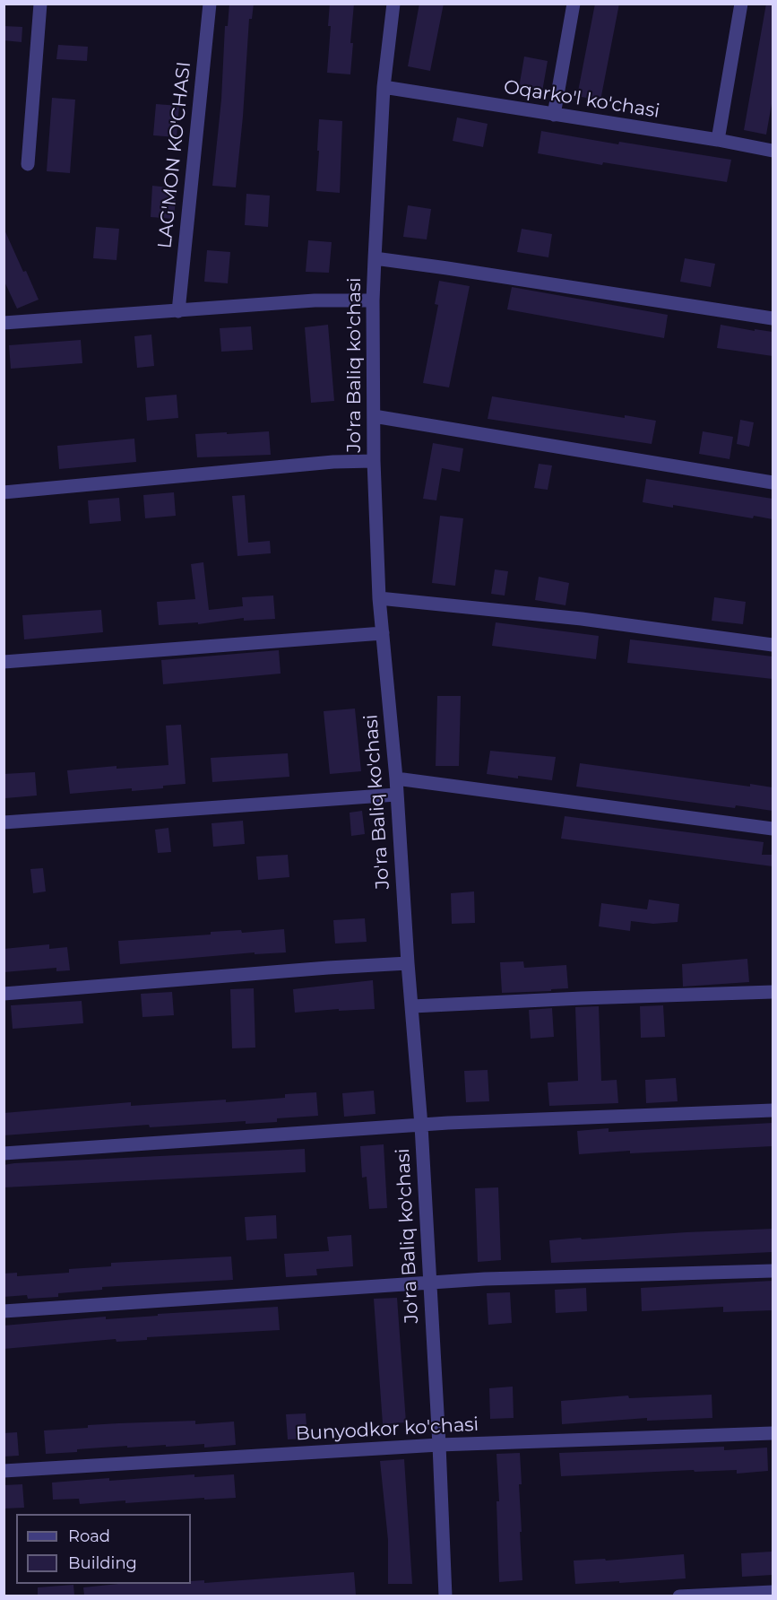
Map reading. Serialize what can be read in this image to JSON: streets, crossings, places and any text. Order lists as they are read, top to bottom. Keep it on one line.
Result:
{"streets":{"street":["Oqarko'l ko'chasi","LAG'MON KO'CHASI","Jo'ra Baliq ko'chasi","Bunyodkor ko'chasi"]},"crossings":[["Oqarko'l ko'chasi","Jo'ra Baliq ko'chasi"],["Jo'ra Baliq ko'chasi","Bunyodkor ko'chasi"]],"legend":["Road","Building"]}
